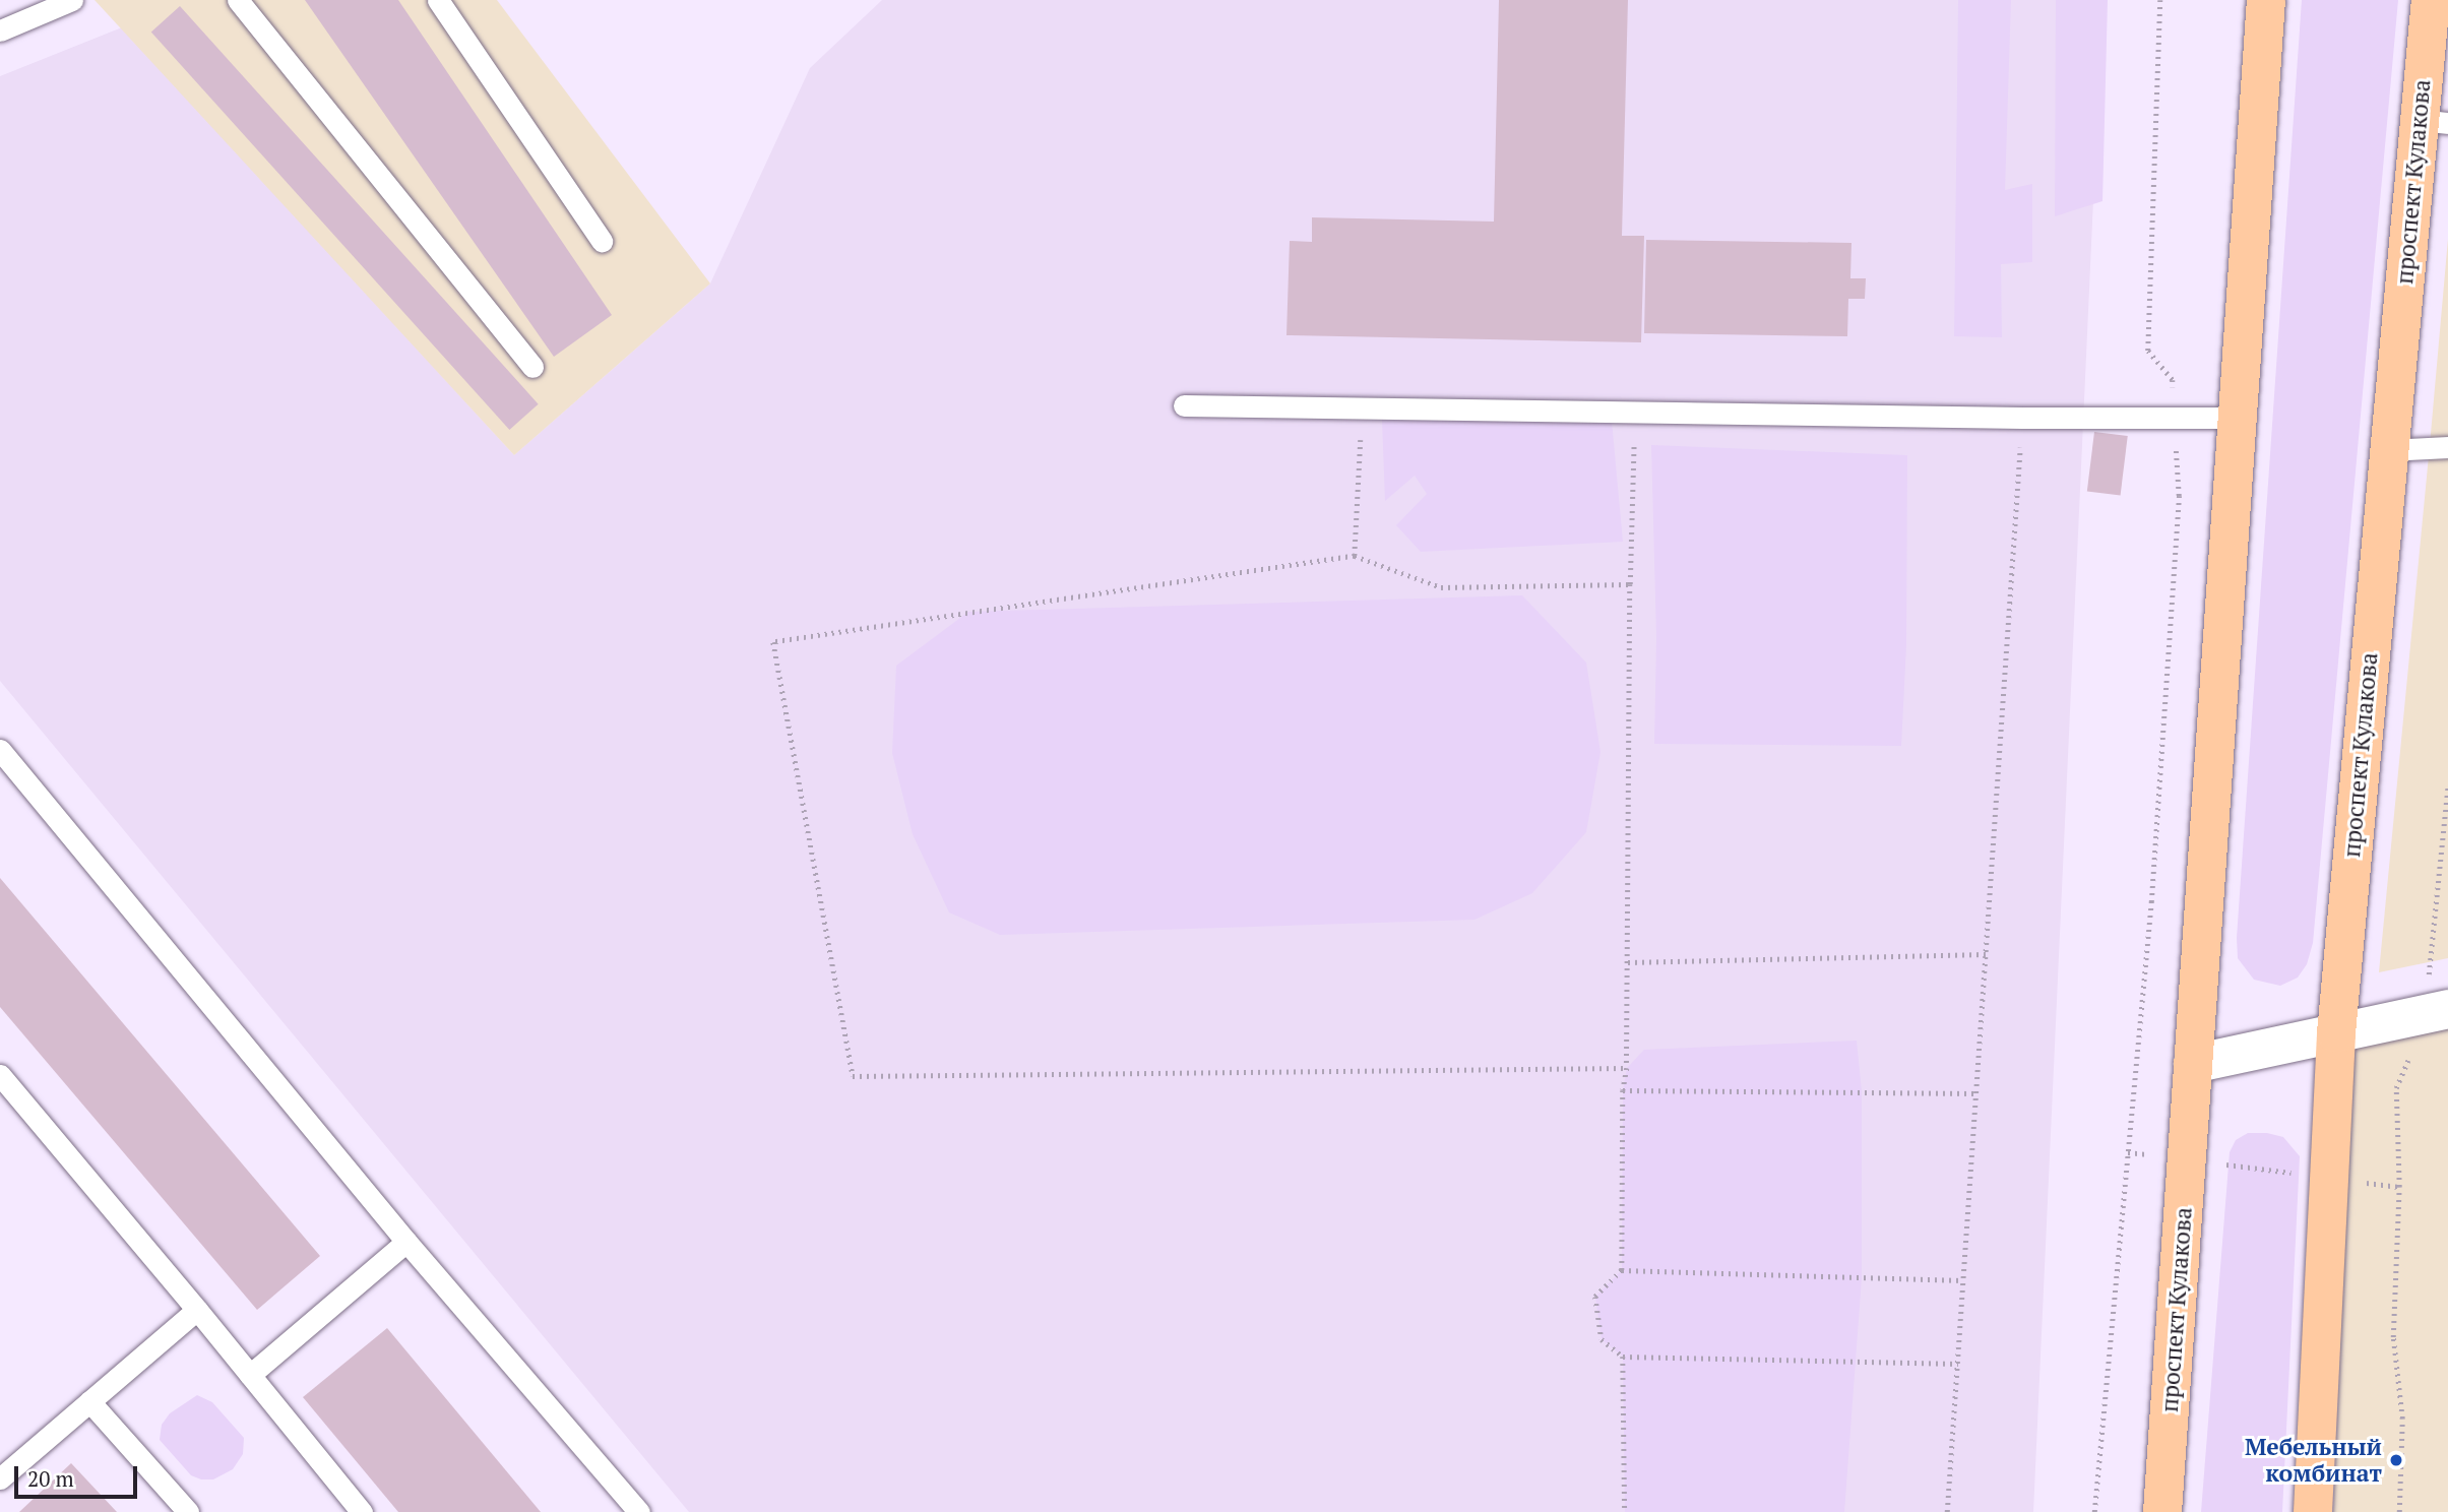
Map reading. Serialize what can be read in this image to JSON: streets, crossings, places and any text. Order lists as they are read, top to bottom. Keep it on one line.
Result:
{"streets":{"main road":["проспект Кулакова"]},"places":["Мебельный комбинат"],"scale_bar":"20 m"}
